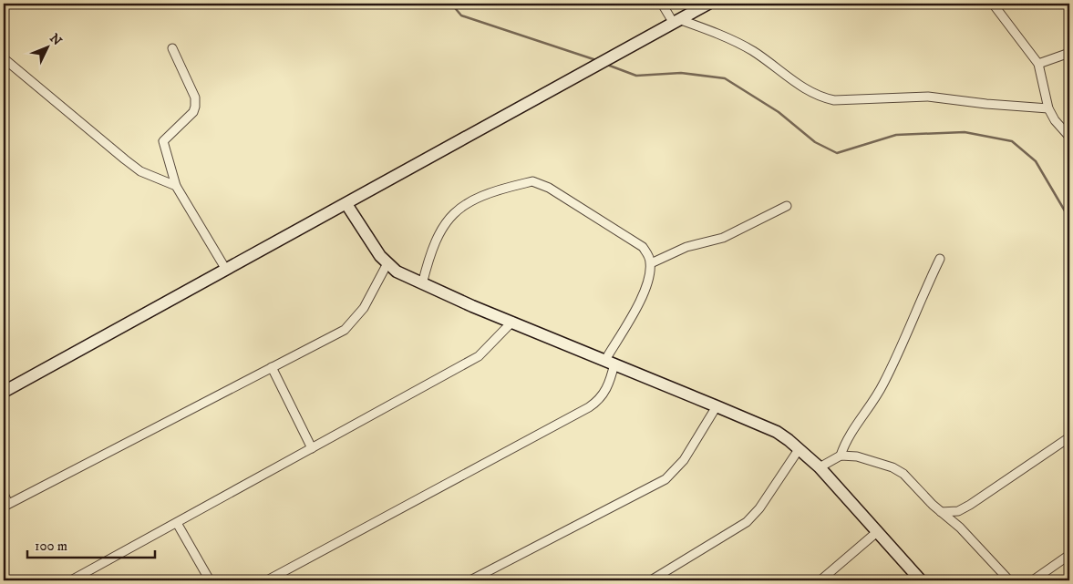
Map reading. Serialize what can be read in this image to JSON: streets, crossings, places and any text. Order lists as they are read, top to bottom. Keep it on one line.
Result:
{"scale_bar":"100 m","north":"top right"}
